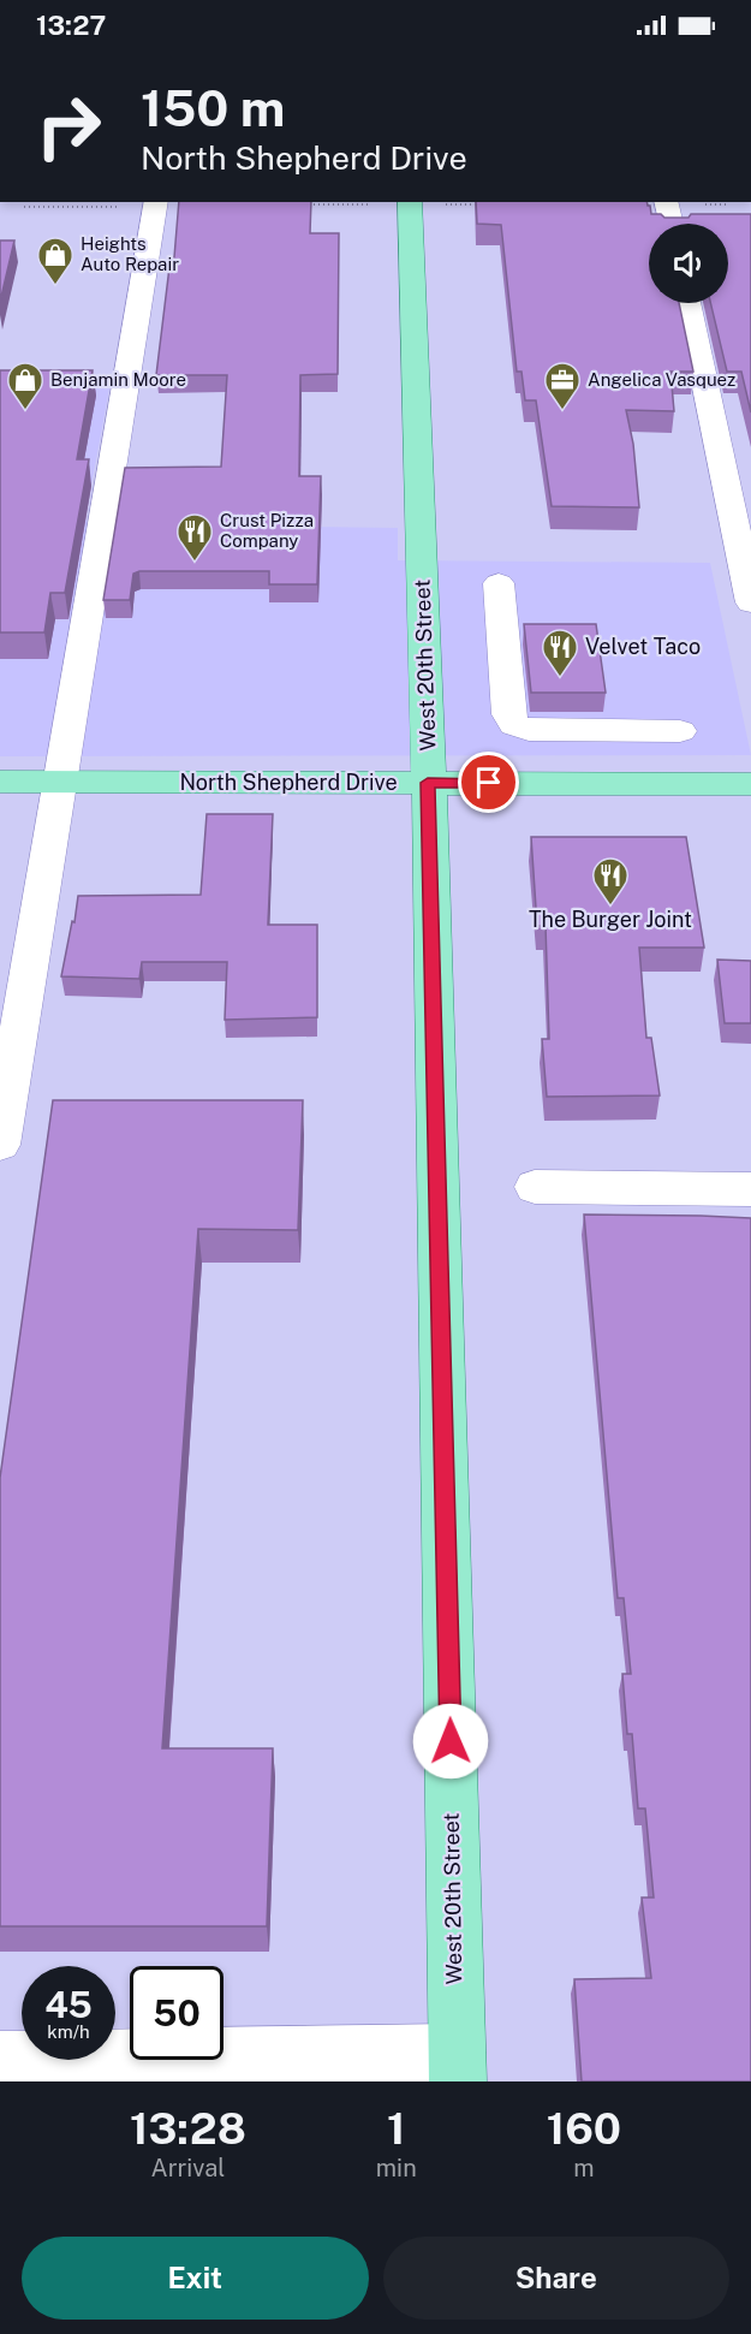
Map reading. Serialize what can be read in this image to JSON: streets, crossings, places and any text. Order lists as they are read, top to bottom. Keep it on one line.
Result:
{"streets":{"main road":["West 20th Street","North Shepherd Drive"]},"crossings":[["West 20th Street","North Shepherd Drive"]],"places":{"shop":["Heights Auto Repair","Benjamin Moore"],"office":["Angelica Vasquez"],"restaurant":["Crust Pizza Company","Velvet Taco","The Burger Joint"]},"page":{"status":"13:27","turn":["150 m","North Shepherd Drive"],"speed":"45 km/h","limit":"50","eta":["13:28","Arrival","1","min","160","m"],"buttons":["Exit","Share"]}}
